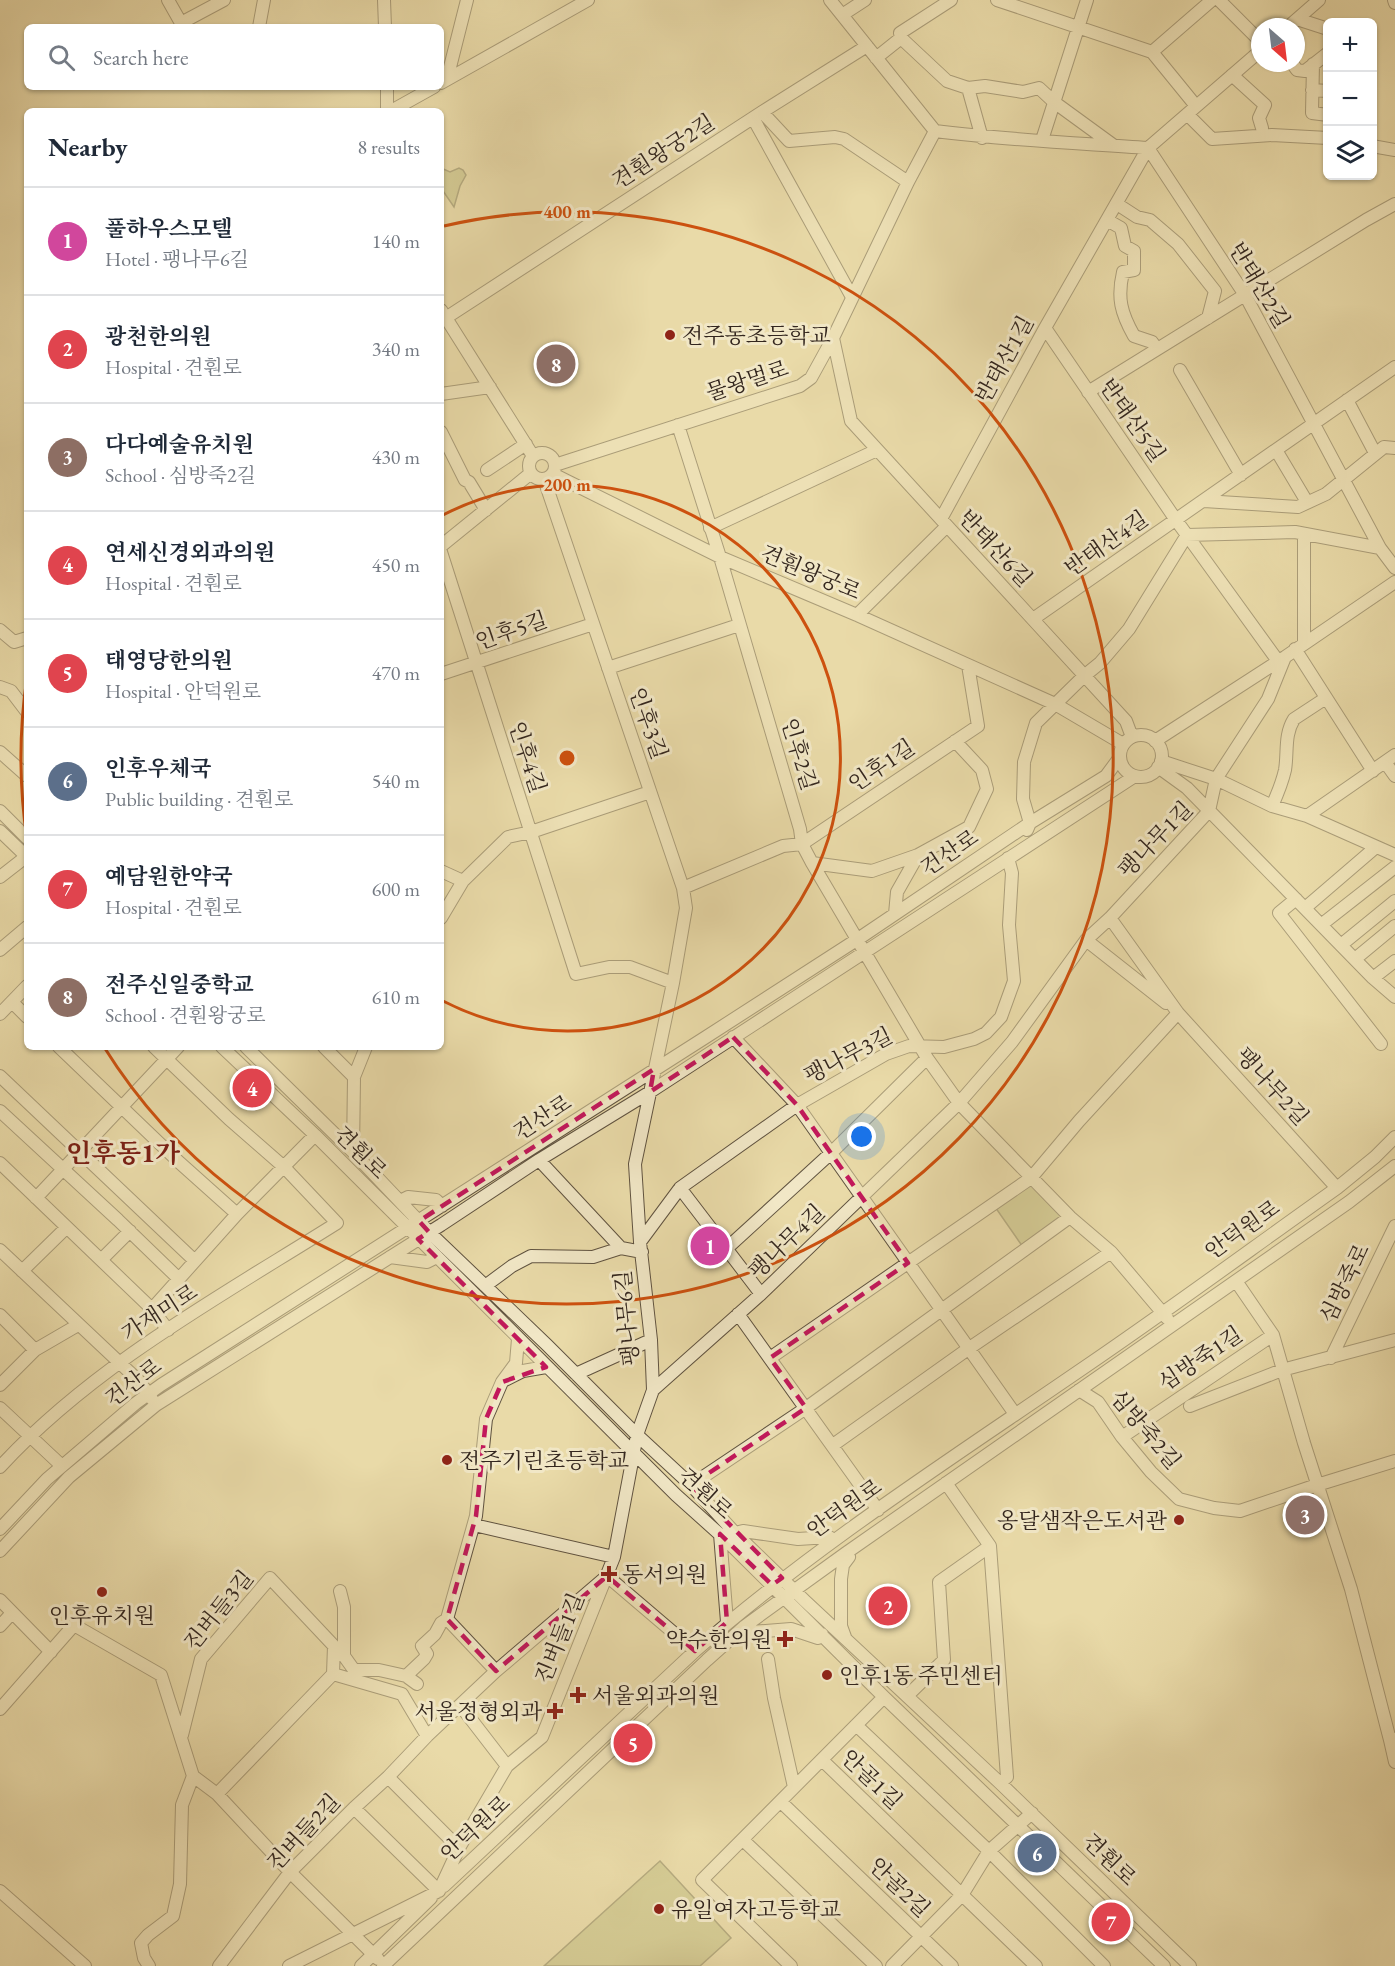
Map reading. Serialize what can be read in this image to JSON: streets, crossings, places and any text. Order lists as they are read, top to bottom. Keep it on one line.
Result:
{"streets":{"street":["견훤왕궁2길","반태산2길","반태산1길","물왕멀로","반태산5길","반태산4길","반태산6길","견훤왕궁로","인후5길","인후3길","인후2길","인후4길","인후1길","팽나무1길","건산로","팽나무3길","팽나무2길","견훤로","안덕원로","팽나무4길","심방죽로","가재미로","팽나무6길","심방죽1길","심방죽2길","진버들3길","진버들1길","안골1길","진버들2길","안골2길"]},"crossings":[["반태산2길","반태산1길"],["반태산2길","반태산4길"],["반태산1길","반태산5길"],["반태산1길","반태산6길"],["반태산1길","견훤왕궁로"],["물왕멀로","반태산6길"],["물왕멀로","견훤왕궁로"],["물왕멀로","인후3길"],["물왕멀로","인후2길"],["반태산5길","반태산4길"],["반태산4길","반태산6길"],["반태산6길","견훤왕궁로"],["반태산6길","건산로"],["견훤왕궁로","인후3길"],["견훤왕궁로","인후2길"],["견훤왕궁로","인후1길"],["견훤왕궁로","건산로"],["인후5길","인후3길"],["인후5길","인후4길"],["인후3길","인후4길"],["인후3길","인후1길"],["인후3길","건산로"],["인후3길","팽나무6길"],["인후2길","인후1길"],["인후2길","건산로"],["인후2길","팽나무3길"],["팽나무1길","팽나무2길"],["건산로","팽나무3길"],["건산로","견훤로"],["건산로","팽나무6길"],["팽나무3길","안덕원로"],["팽나무3길","팽나무4길"],["팽나무2길","안덕원로"],["견훤로","안덕원로"],["견훤로","팽나무6길"],["견훤로","진버들1길"],["견훤로","안골1길"],["견훤로","안골2길"],["안덕원로","심방죽1길"],["안덕원로","심방죽2길"],["안덕원로","진버들1길"],["팽나무4길","팽나무6길"],["심방죽로","심방죽1길"],["팽나무6길","진버들1길"],["심방죽1길","심방죽2길"],["진버들1길","진버들2길"],["안골1길","안골2길"]],"districts":["인후동1가"],"places":{"other":["전주동초등학교","전주기린초등학교","옹달샘작은도서관","인후유치원","인후1동 주민센터","유일여자고등학교"],"health":["동서의원","약수한의원","서울외과의원","서울정형외과"]},"north":"bottom right","page":{"map_buttons":["+","−"],"search":"Search here","heading":["Nearby","8 results"],"list":[{"mark":"1","name":"풀하우스모텔","note":"Hotel · 팽나무6길","value":"140 m"},{"mark":"2","name":"광천한의원","note":"Hospital · 견훤로","value":"340 m"},{"mark":"3","name":"다다예술유치원","note":"School · 심방죽2길","value":"430 m"},{"mark":"4","name":"연세신경외과의원","note":"Hospital · 견훤로","value":"450 m"},{"mark":"5","name":"태영당한의원","note":"Hospital · 안덕원로","value":"470 m"},{"mark":"6","name":"인후우체국","note":"Public building · 견훤로","value":"540 m"},{"mark":"7","name":"예담원한약국","note":"Hospital · 견훤로","value":"600 m"},{"mark":"8","name":"전주신일중학교","note":"School · 견훤왕궁로","value":"610 m"}],"pins":["8","4","1","3","2","5","6","7"]},"rings":["400 m","200 m"]}
